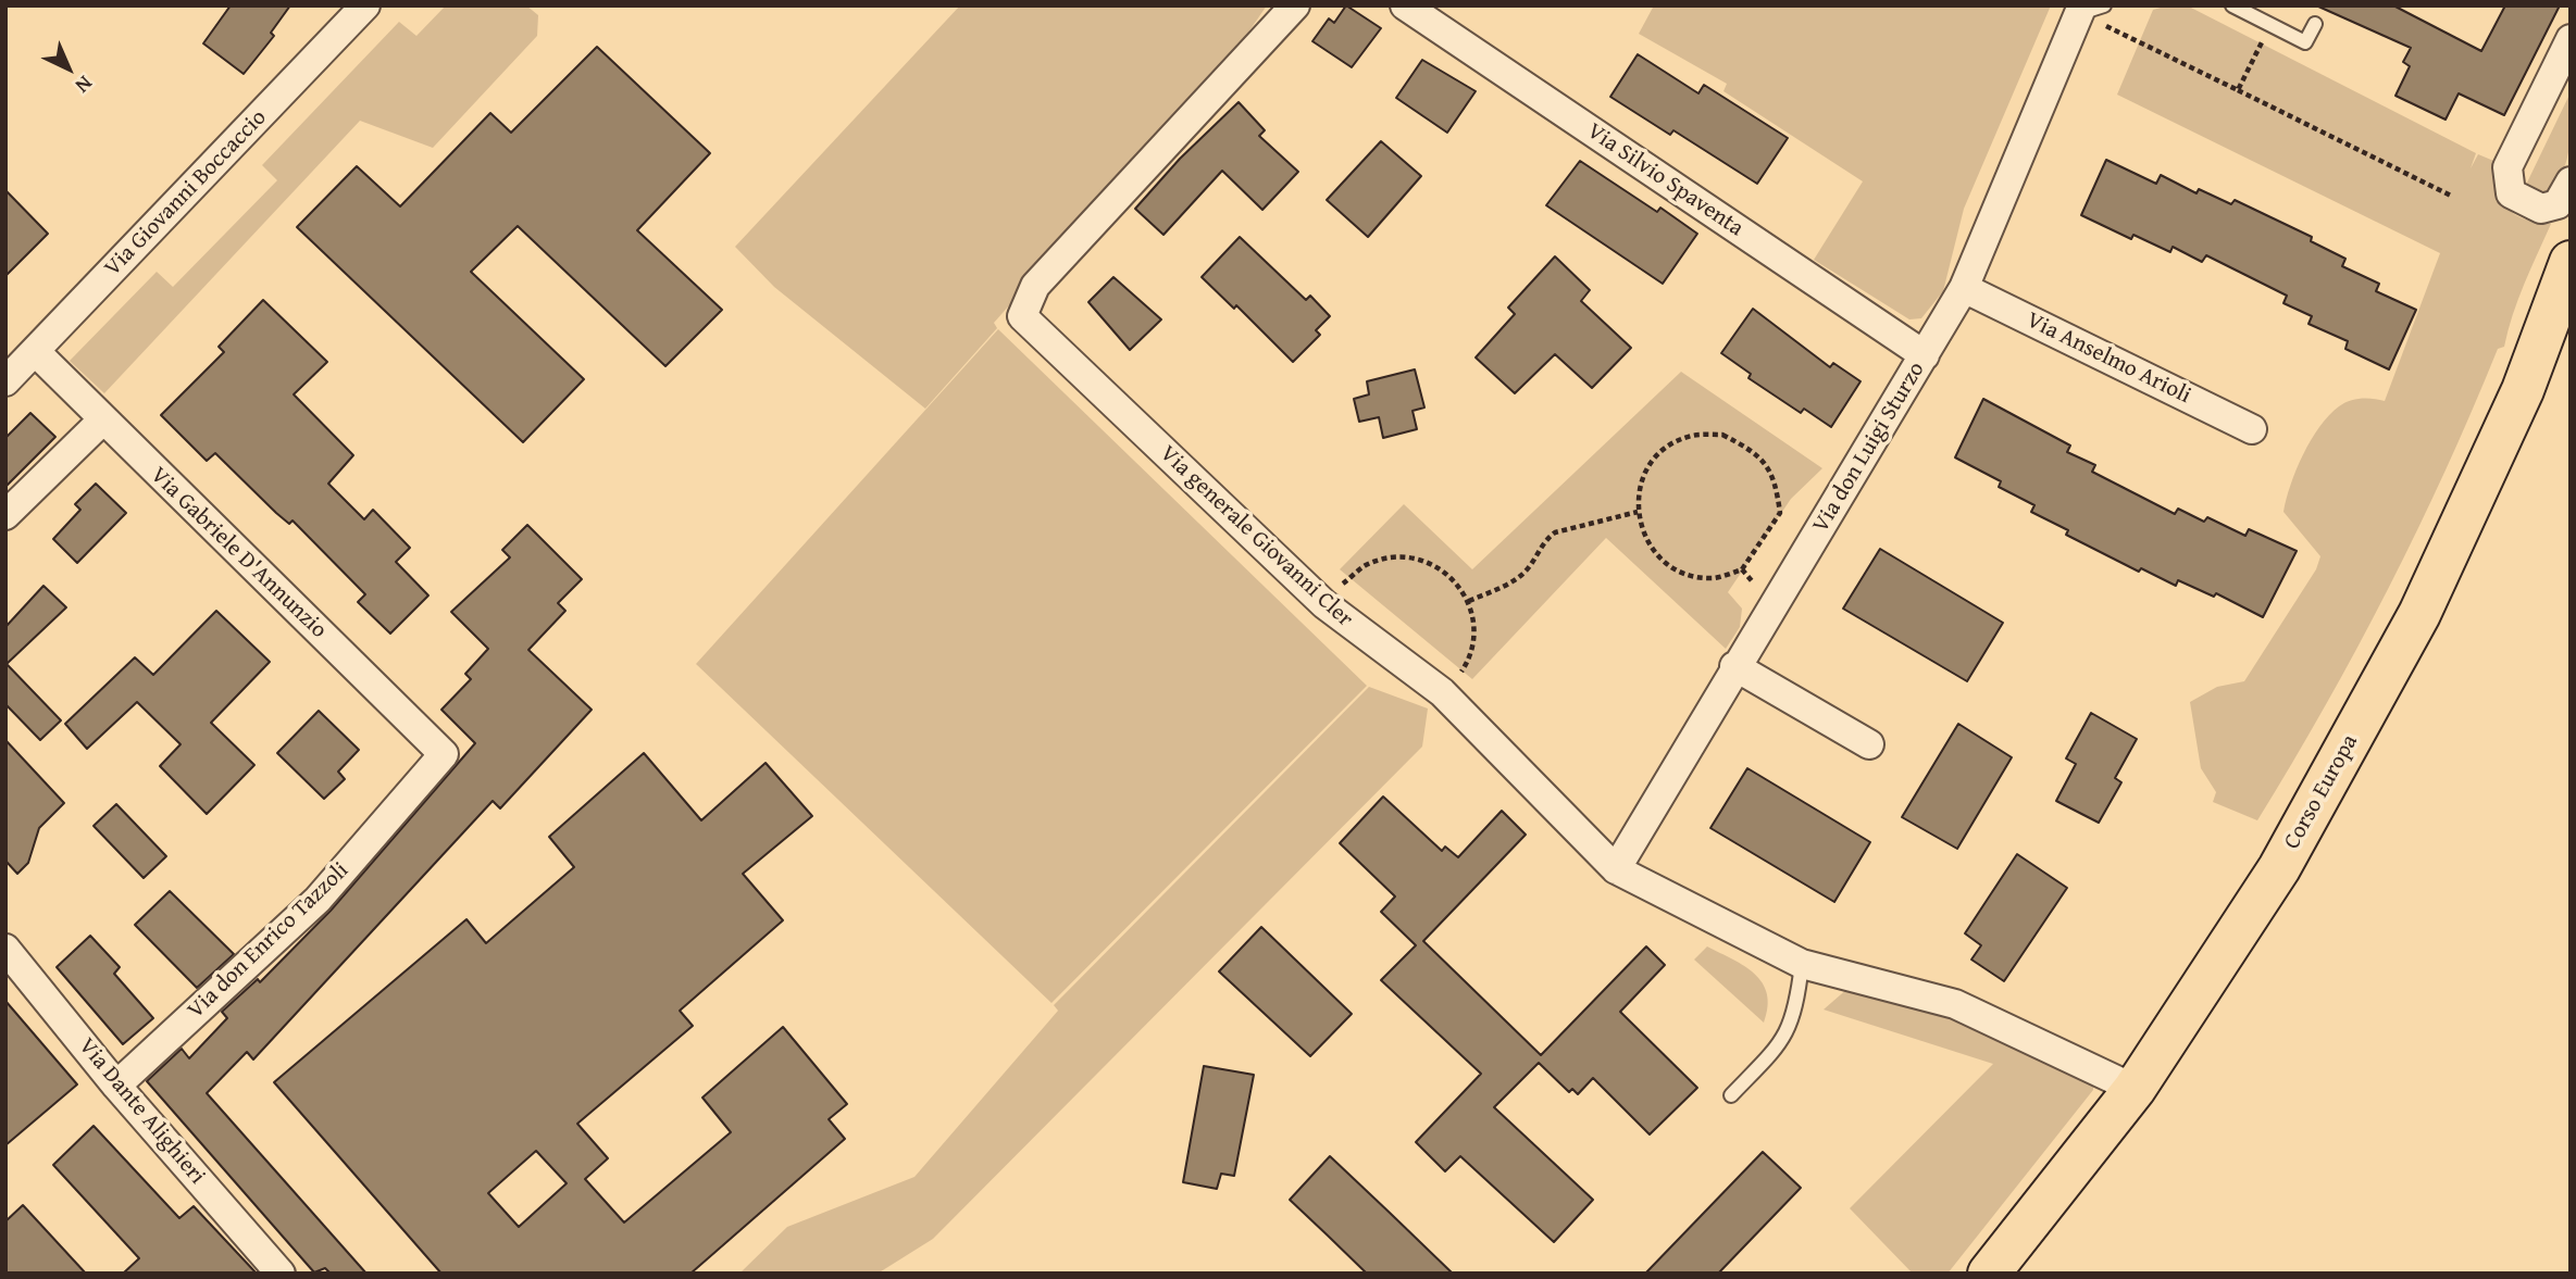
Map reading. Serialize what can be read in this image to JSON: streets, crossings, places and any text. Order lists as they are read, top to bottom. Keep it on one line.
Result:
{"streets":{"main road":["Corso Europa"],"street":["Via Silvio Spaventa","Via Giovanni Boccaccio","Via Anselmo Arioli","Via don Luigi Sturzo","Via generale Giovanni Cler","Via Gabriele D'Annunzio","Via don Enrico Tazzoli","Via Dante Alighieri"]},"crossings":[["Via Silvio Spaventa","Via don Luigi Sturzo"],["Via Giovanni Boccaccio","Via Gabriele D'Annunzio"],["Via Anselmo Arioli","Via don Luigi Sturzo"],["Via don Luigi Sturzo","Via generale Giovanni Cler"],["Via generale Giovanni Cler","Corso Europa"],["Via Gabriele D'Annunzio","Via don Enrico Tazzoli"],["Via don Enrico Tazzoli","Via Dante Alighieri"]],"north":"bottom right"}
